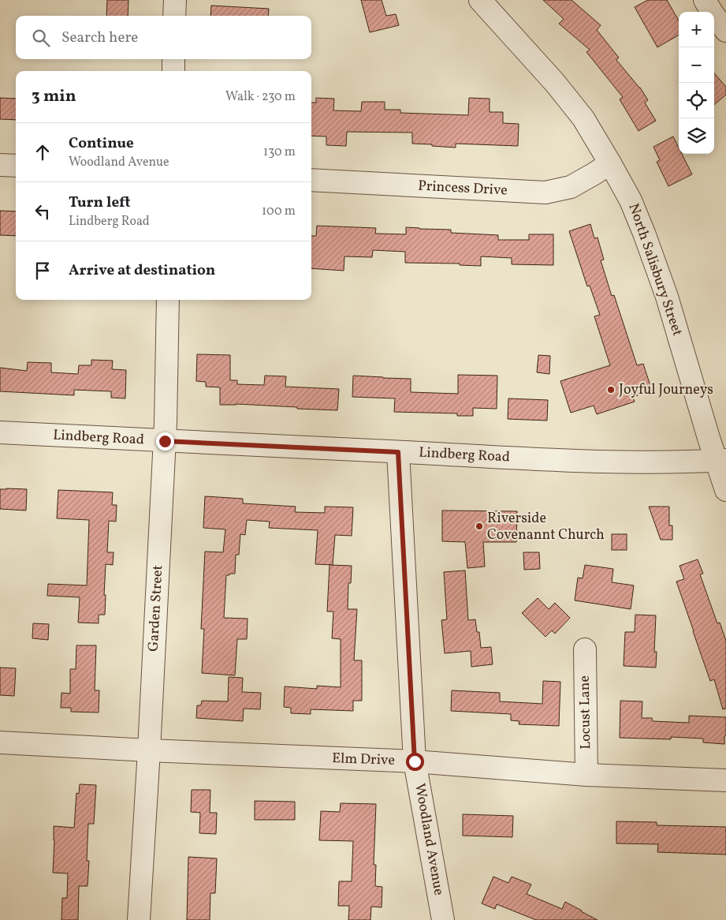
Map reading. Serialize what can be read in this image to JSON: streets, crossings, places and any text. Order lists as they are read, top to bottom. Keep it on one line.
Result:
{"streets":{"street":["Princess Drive","North Salisbury Street","Lindberg Road","Garden Street","Locust Lane","Elm Drive","Woodland Avenue"]},"crossings":[["Princess Drive","North Salisbury Street"],["North Salisbury Street","Lindberg Road"],["Lindberg Road","Garden Street"],["Lindberg Road","Woodland Avenue"],["Garden Street","Elm Drive"],["Locust Lane","Elm Drive"],["Elm Drive","Woodland Avenue"]],"places":["Joyful Journeys","Riverside Covenannt Church"],"page":{"map_buttons":["+","−"],"search":"Search here","heading":["3 min","Walk · 230 m"],"list":[["Continue","Woodland Avenue","130 m"],["Turn left","Lindberg Road","100 m"],"Arrive at destination"]}}
